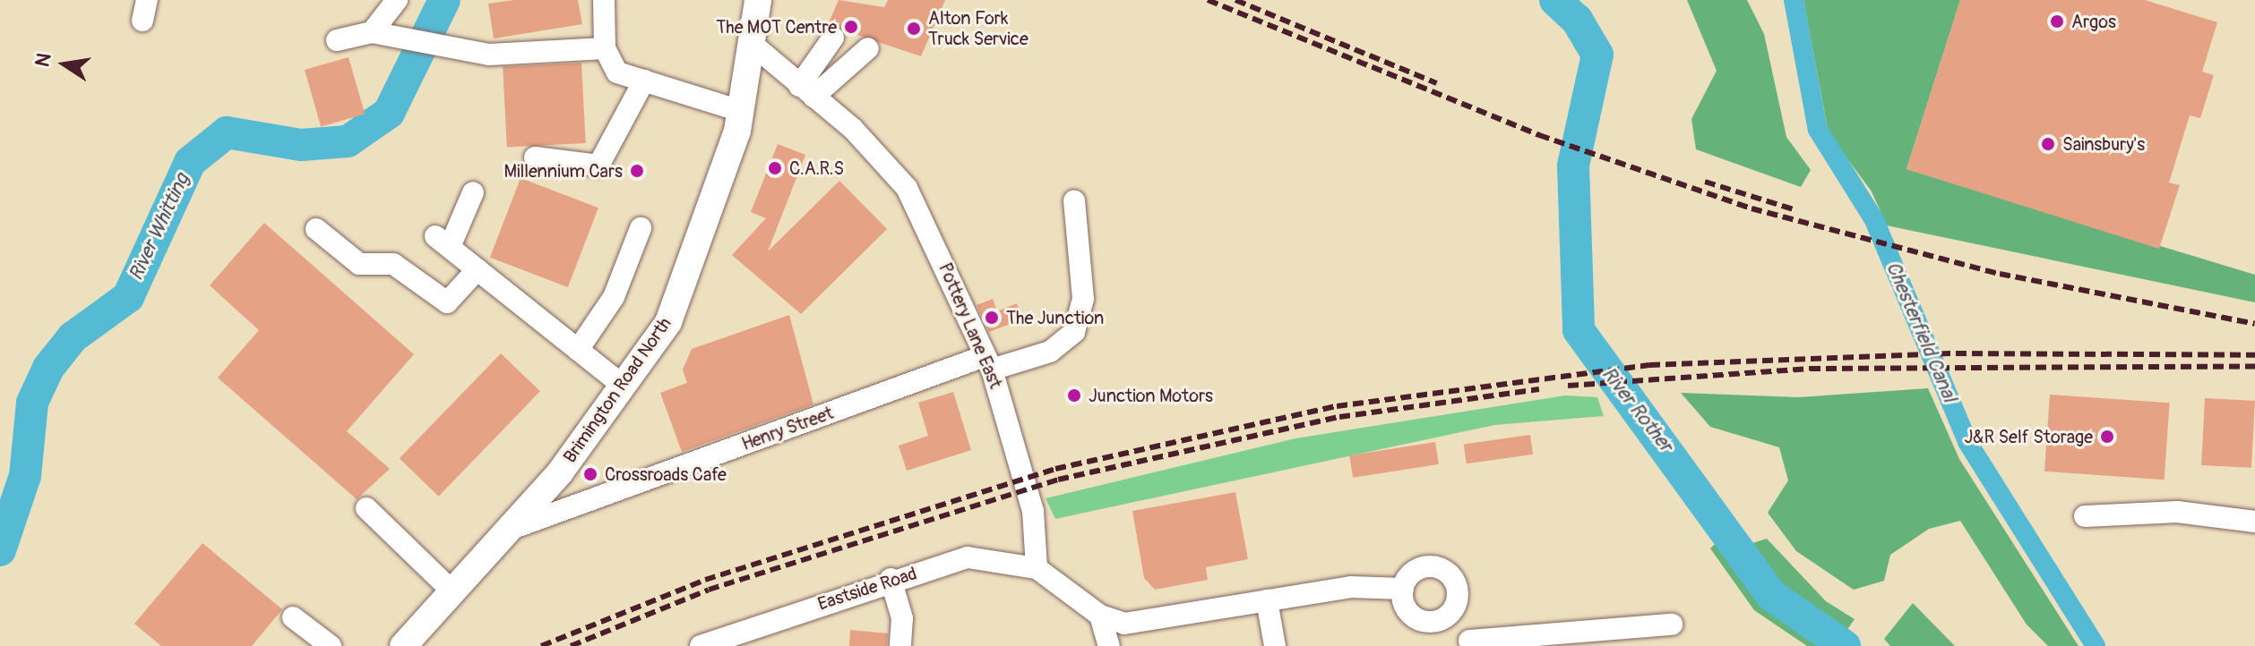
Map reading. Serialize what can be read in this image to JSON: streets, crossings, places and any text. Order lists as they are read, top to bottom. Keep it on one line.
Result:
{"streets":{"main road":["Brimington Road North"],"street":["Pottery Lane East","Henry Street","Eastside Road"]},"crossings":[["Pottery Lane East","Brimington Road North"],["Pottery Lane East","Henry Street"],["Pottery Lane East","Eastside Road"],["Brimington Road North","Henry Street"]],"water":["River Whitting","Chesterfield Canal","River Rother"],"places":["Argos","The MOT Centre","Alton Fork Truck Service","Sainsbury's","C.A.R.S","Millennium Cars","The Junction","Junction Motors","J&R Self Storage","Crossroads Cafe"],"north":"left"}
